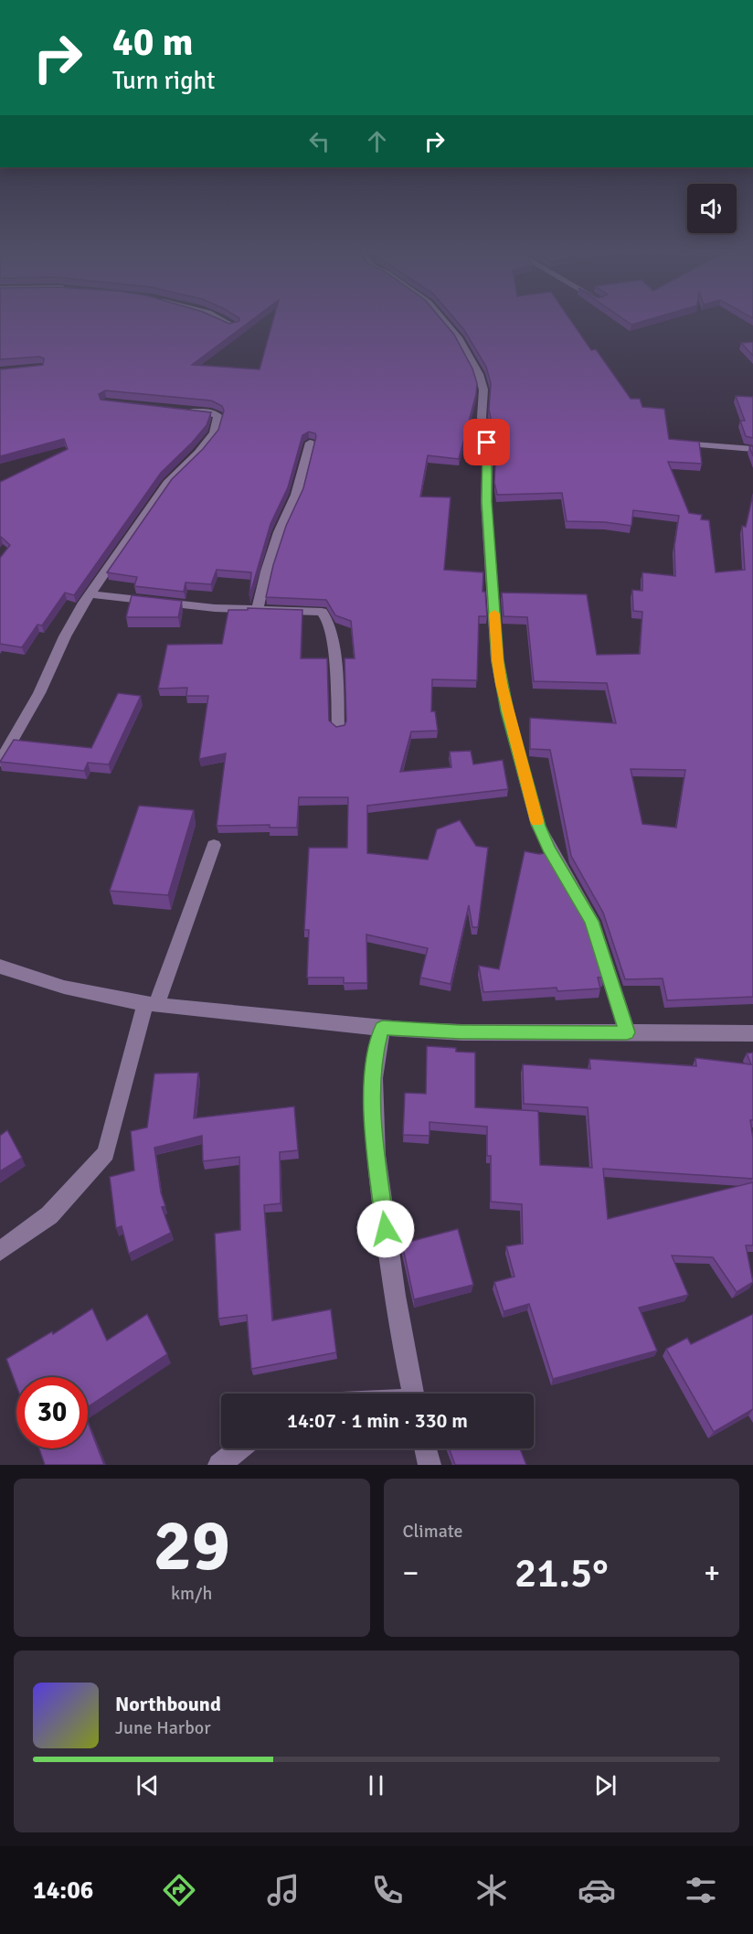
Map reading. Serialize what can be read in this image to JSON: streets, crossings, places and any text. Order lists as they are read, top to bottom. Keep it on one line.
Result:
{"page":{"turn":["40 m","Turn right"],"limit":"30","trip":"14:07 · 1 min · 330 m","tile":[["29","km/h"],"Climate"],"heat":["−","21.5°","+"],"song":["Northbound","June Harbor"],"tabs":"14:06"}}
